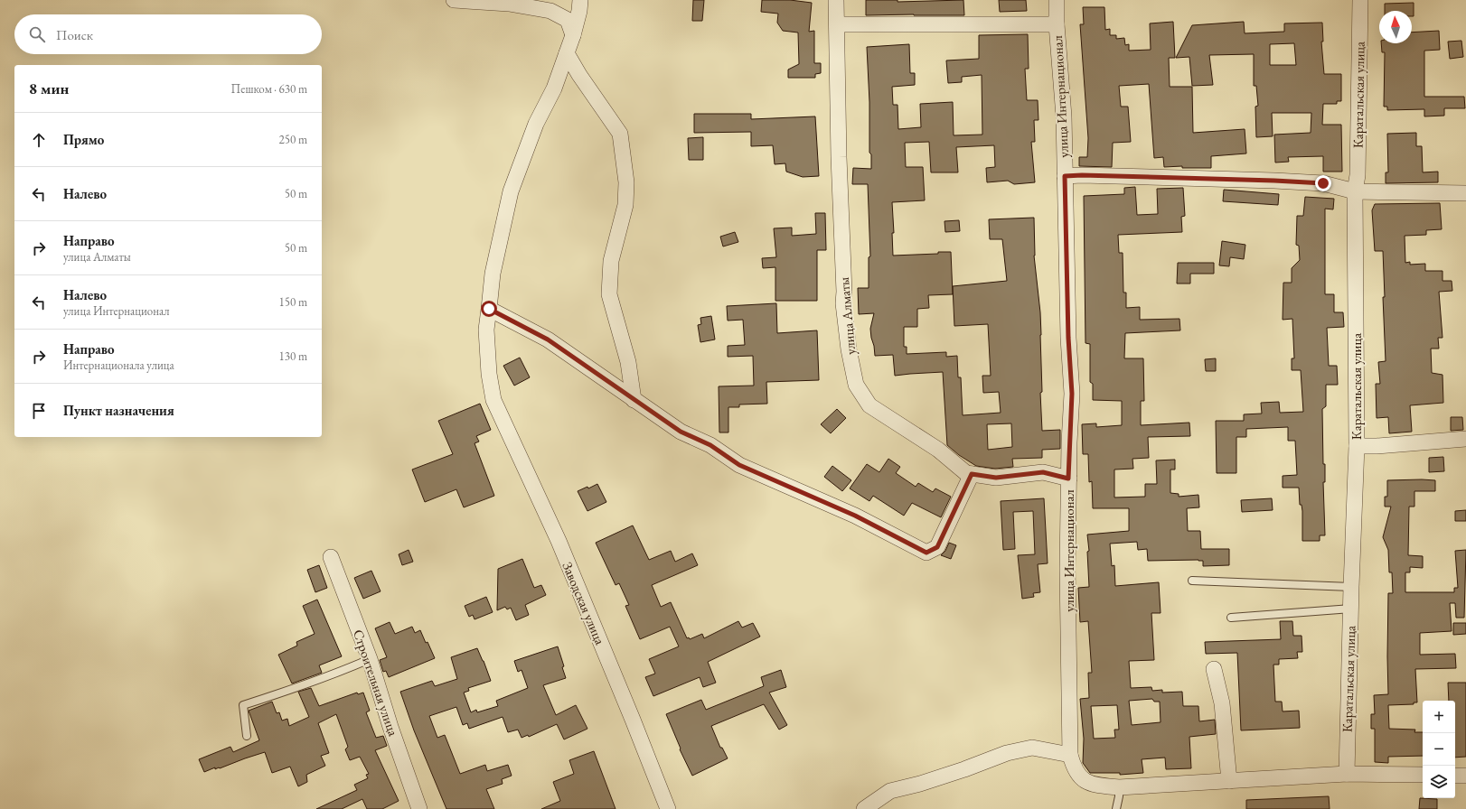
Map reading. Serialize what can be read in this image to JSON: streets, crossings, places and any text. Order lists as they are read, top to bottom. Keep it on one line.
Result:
{"streets":{"street":["Каратальская улица","улица Интернационал","улица Алматы","Заводская улица","Строительная улица"]},"crossings":[["Каратальская улица","улица Интернационал"],["улица Интернационал","улица Алматы"]],"north":"top","page":{"search":"Поиск","heading":["8 мин","Пешком · 630 m"],"list":[["Прямо","250 m"],["Налево","50 m"],["Направо","улица Алматы","50 m"],["Налево","улица Интернационал","150 m"],["Направо","Интернационала улица","130 m"],"Пункт назначения"],"map_buttons":["+","−"]}}
